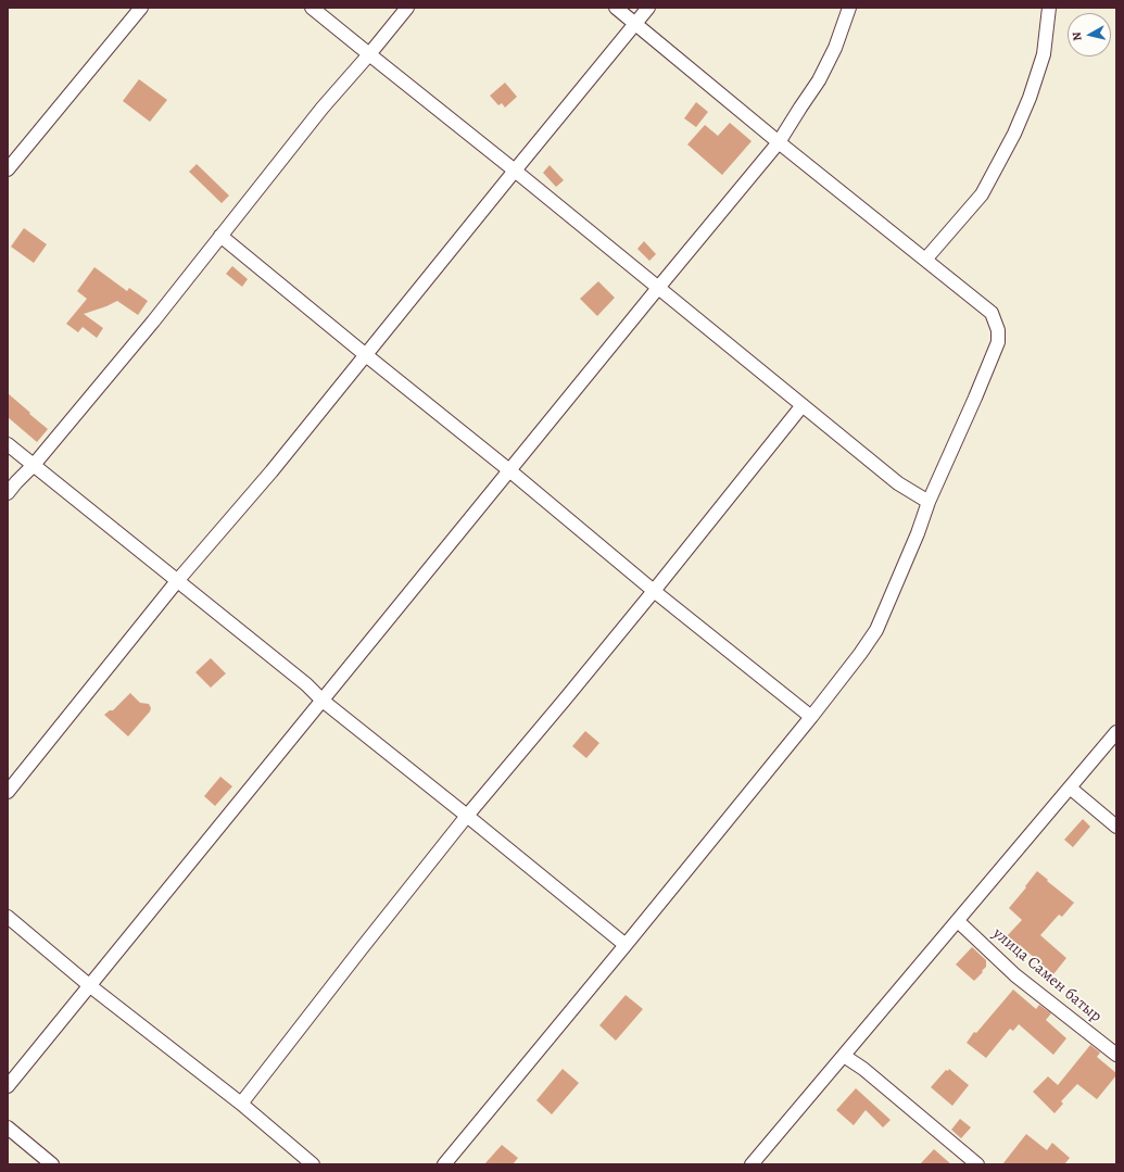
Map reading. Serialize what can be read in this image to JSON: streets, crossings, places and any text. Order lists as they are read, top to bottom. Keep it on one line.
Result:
{"streets":{"street":["улица Самен батыр"]},"north":"left"}
